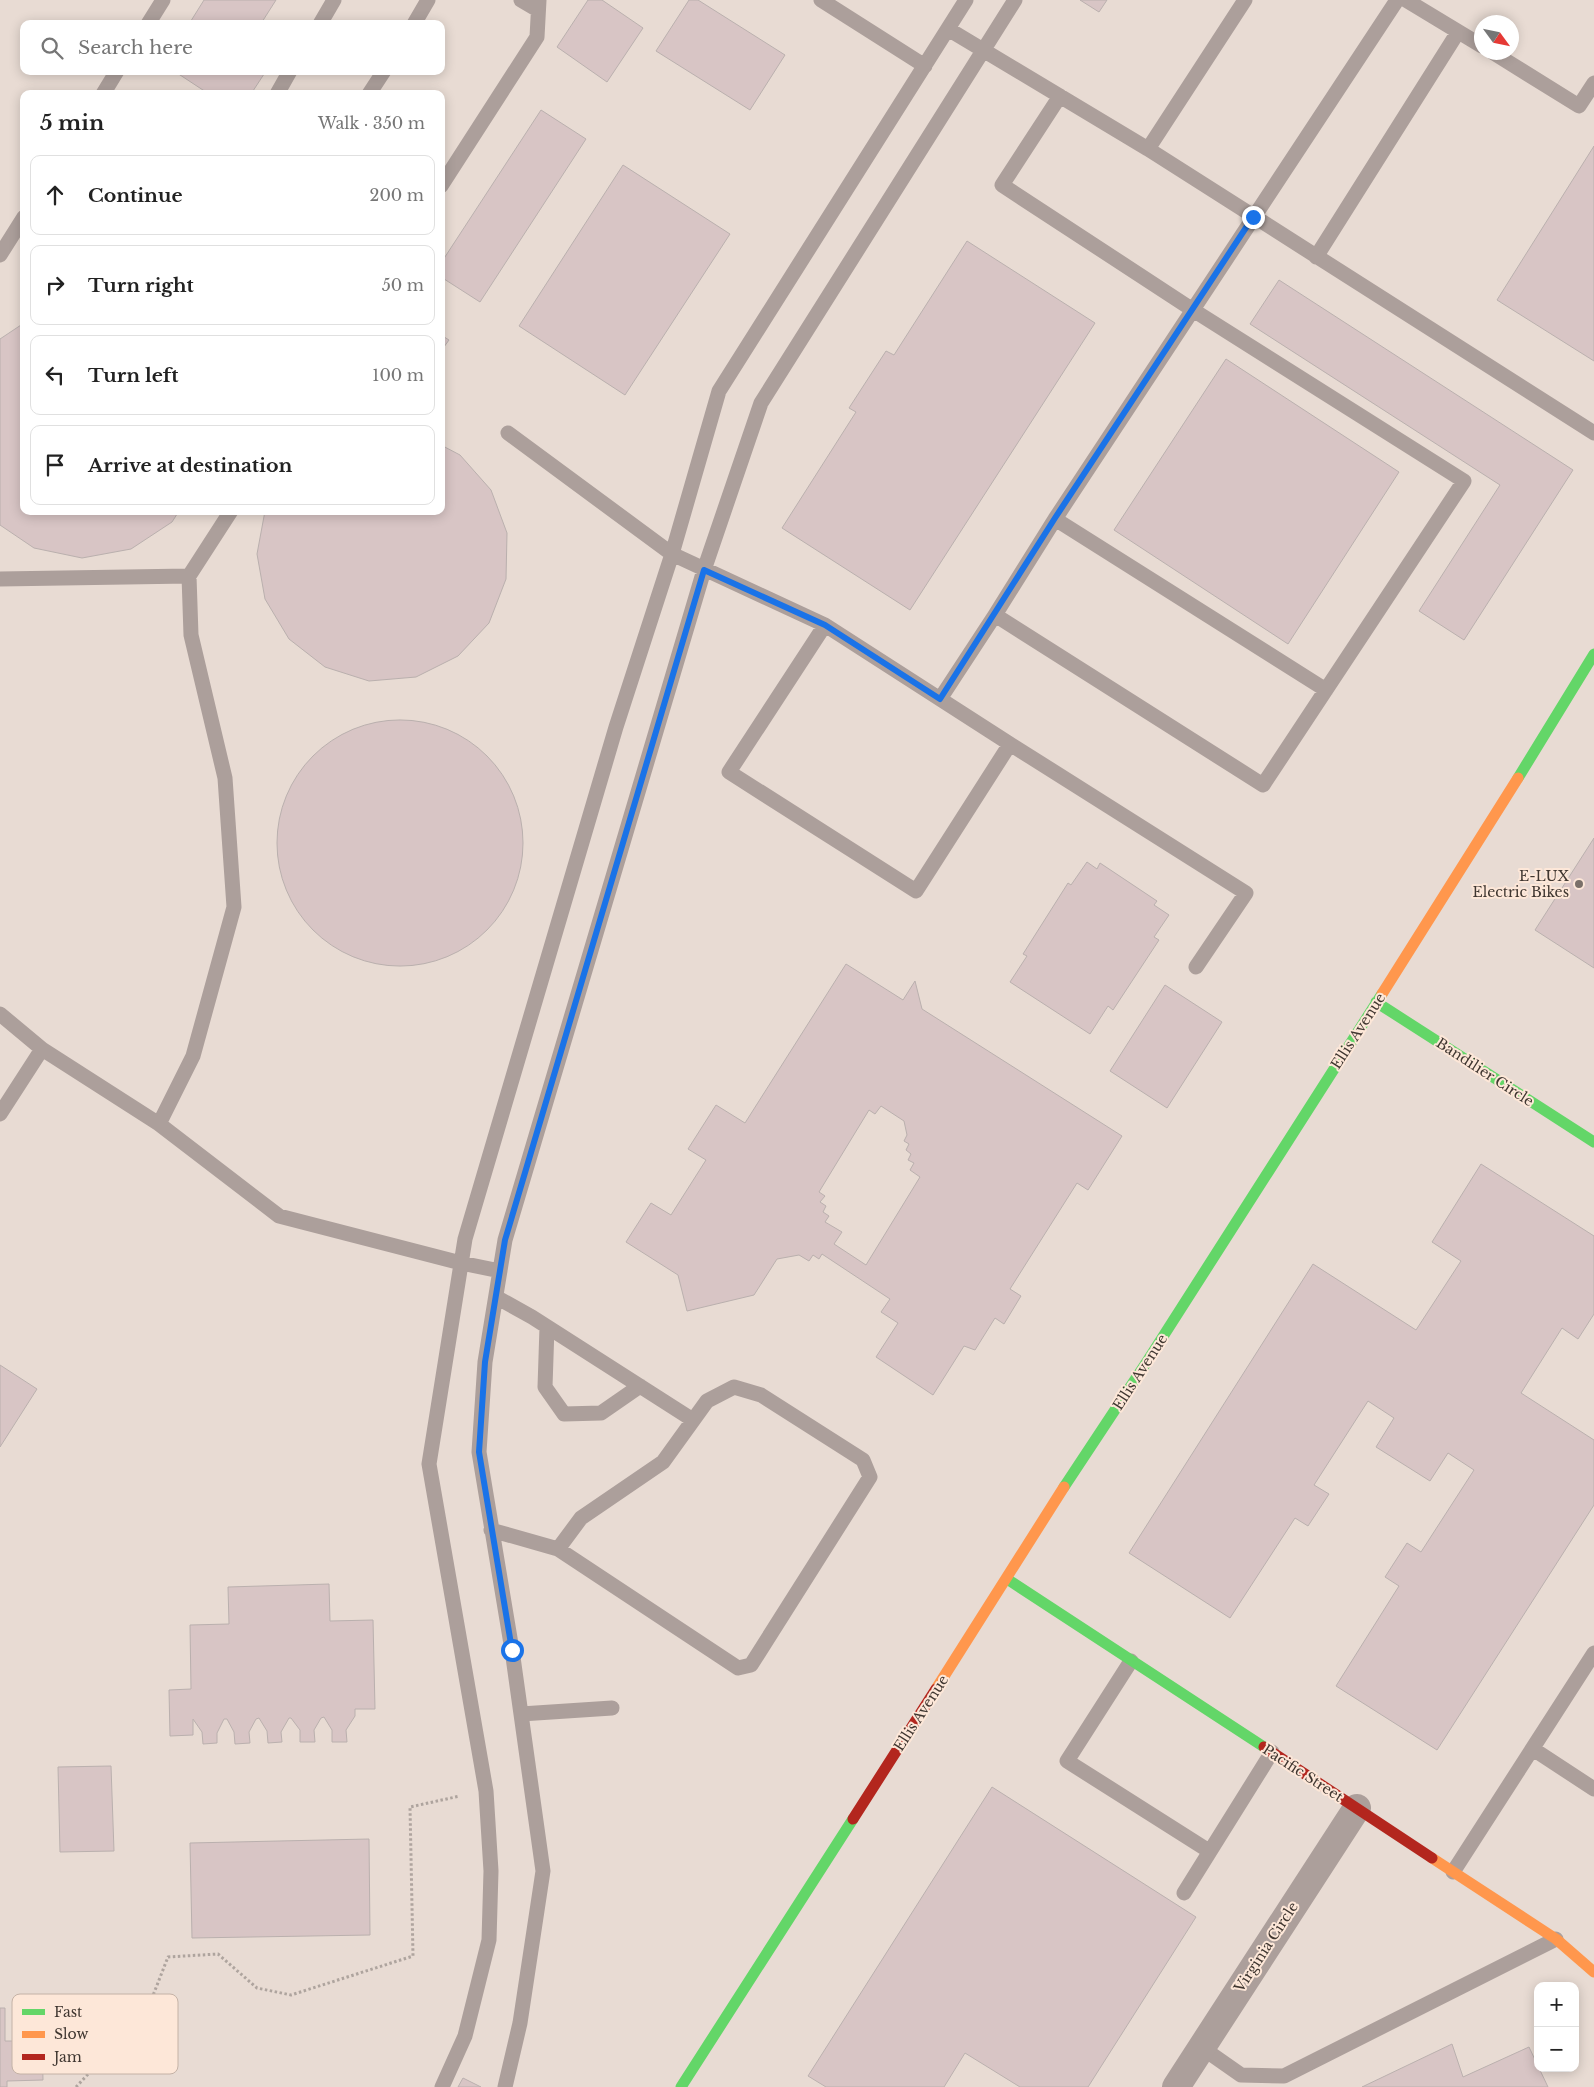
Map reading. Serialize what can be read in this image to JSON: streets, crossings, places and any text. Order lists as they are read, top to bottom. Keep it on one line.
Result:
{"streets":{"main road":["Ellis Avenue","Bandilier Circle","Pacific Street"],"street":["Virginia Circle"]},"crossings":[["Ellis Avenue","Bandilier Circle"],["Ellis Avenue","Pacific Street"],["Pacific Street","Virginia Circle"]],"places":["E-LUX Electric Bikes"],"legend":["Fast","Slow","Jam"],"north":"bottom right","page":{"search":"Search here","heading":["5 min","Walk · 350 m"],"list":[["Continue","200 m"],["Turn right","50 m"],["Turn left","100 m"],"Arrive at destination"],"map_buttons":["+","−"]}}
